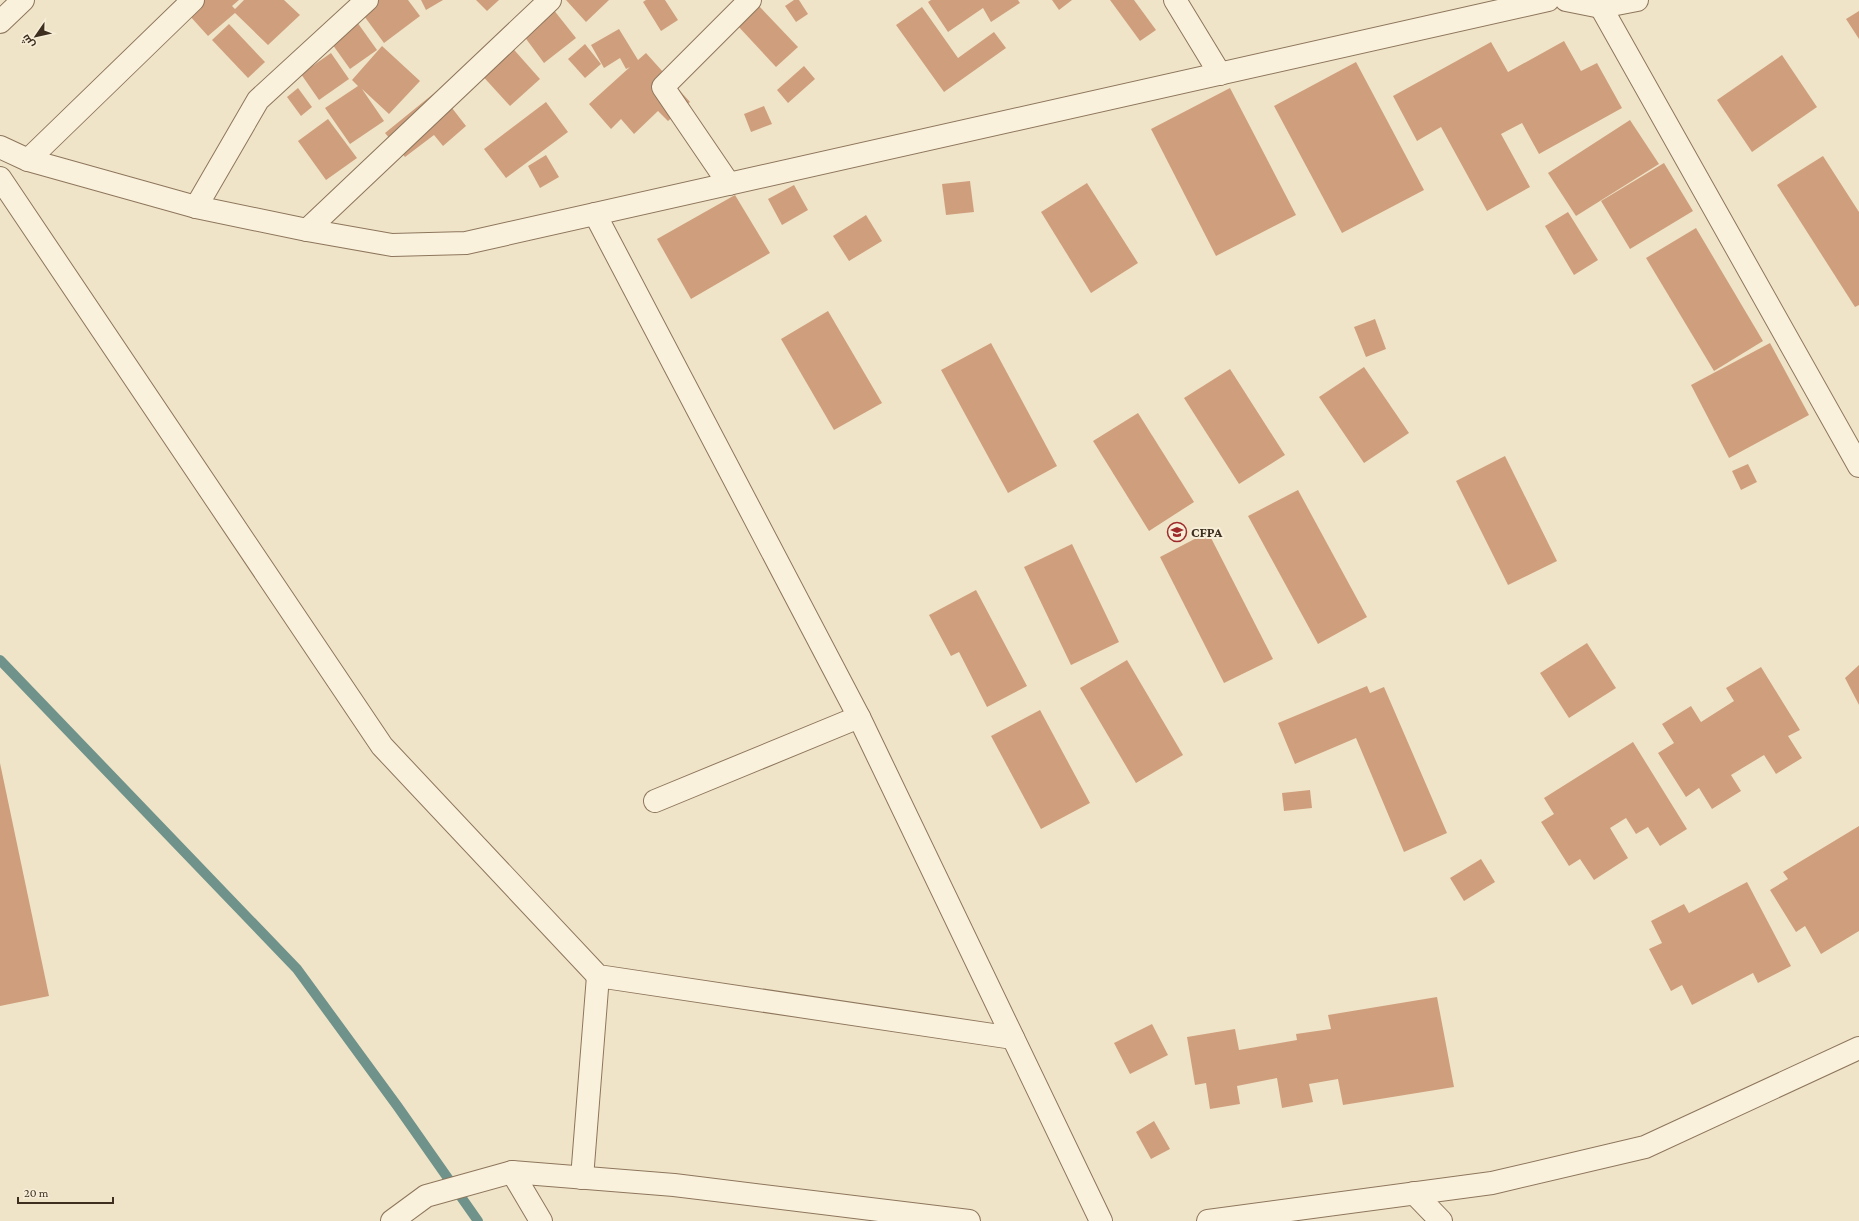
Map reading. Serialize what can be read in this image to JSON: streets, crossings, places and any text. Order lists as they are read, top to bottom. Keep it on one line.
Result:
{"places":{"school or university":["CFPA"]},"scale_bar":"20 m","north":"bottom left"}
